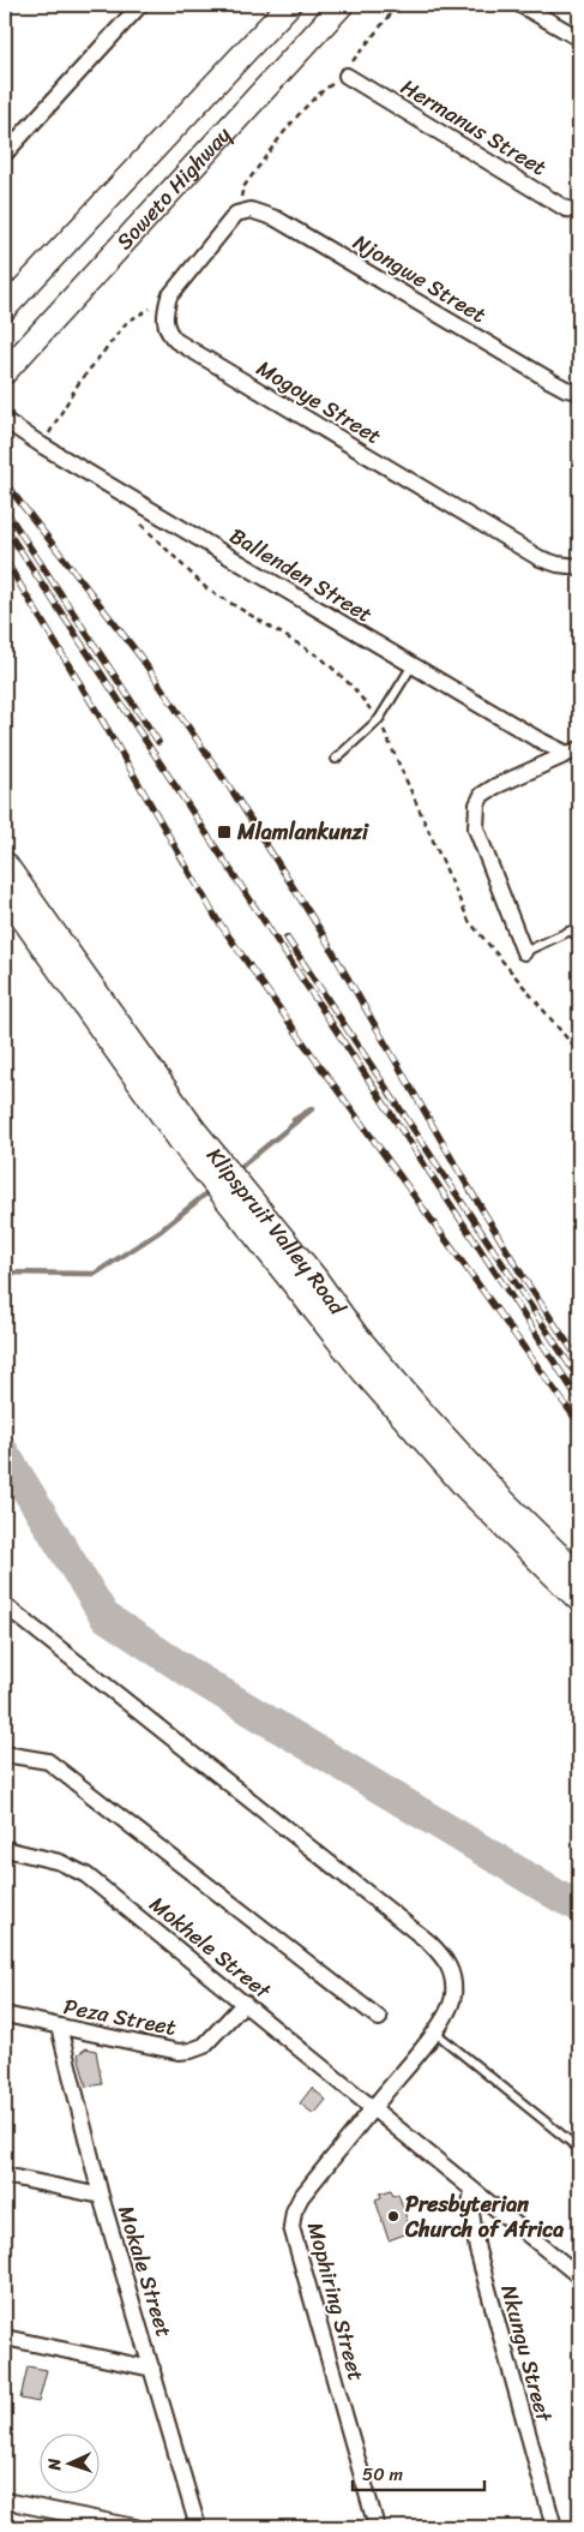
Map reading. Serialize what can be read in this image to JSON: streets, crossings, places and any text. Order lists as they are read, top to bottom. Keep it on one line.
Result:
{"streets":{"main road":["Soweto Highway","Klipspruit Valley Road"],"street":["Hermanus Street","Njongwe Street","Mogoye Street","Ballenden Street","Mokhele Street","Peza Street","Mokale Street","Mophiring Street","Nkungu Street"]},"crossings":[["Mokhele Street","Peza Street"],["Mokhele Street","Mophiring Street"],["Mokhele Street","Nkungu Street"],["Peza Street","Mokale Street"]],"places":{"transit":["Mlamlankunzi"],"other":["Presbyterian Church of Africa"]},"scale_bar":"50 m","north":"left"}
